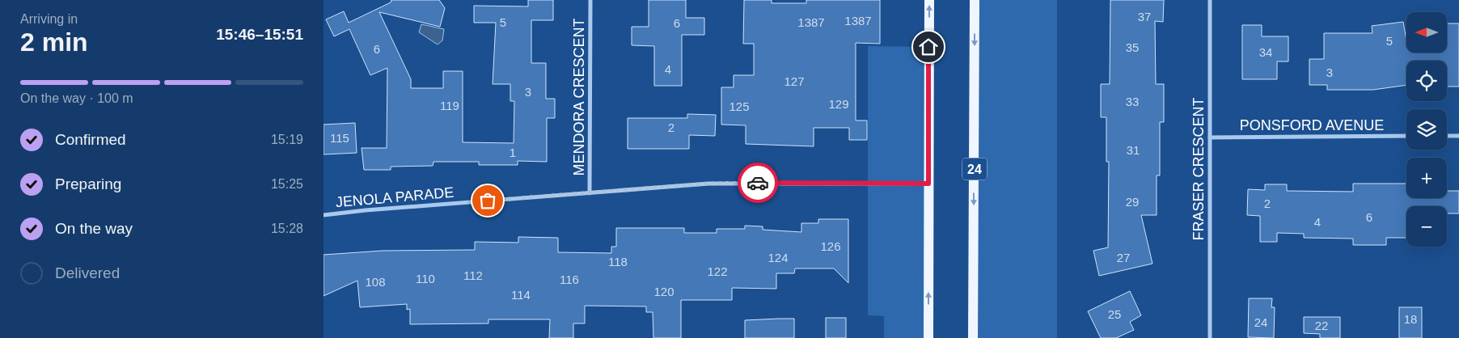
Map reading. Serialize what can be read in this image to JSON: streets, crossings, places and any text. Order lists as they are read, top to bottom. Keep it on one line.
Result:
{"streets":{"main road":["24"],"street":["MENDORA CRESCENT","PONSFORD AVENUE","FRASER CRESCENT","JENOLA PARADE"]},"crossings":[["MENDORA CRESCENT","JENOLA PARADE"],["PONSFORD AVENUE","FRASER CRESCENT"]],"house_numbers":["37","1387","5","1387","6","5","35","6","34","4","3","127","3","33","129","119","125","2","115","31","1","29","2","6","4","126","124","27","118","122","112","110","116","108","120","114","25","18","24","22"],"north":"left","page":{"heading":["2 min","Arriving in","15:46–15:51"],"map_buttons":["+","−"],"bar":"On the way · 100 m","list":[["Confirmed","15:19"],["Preparing","15:25"],["On the way","15:28"],"Delivered"]}}
